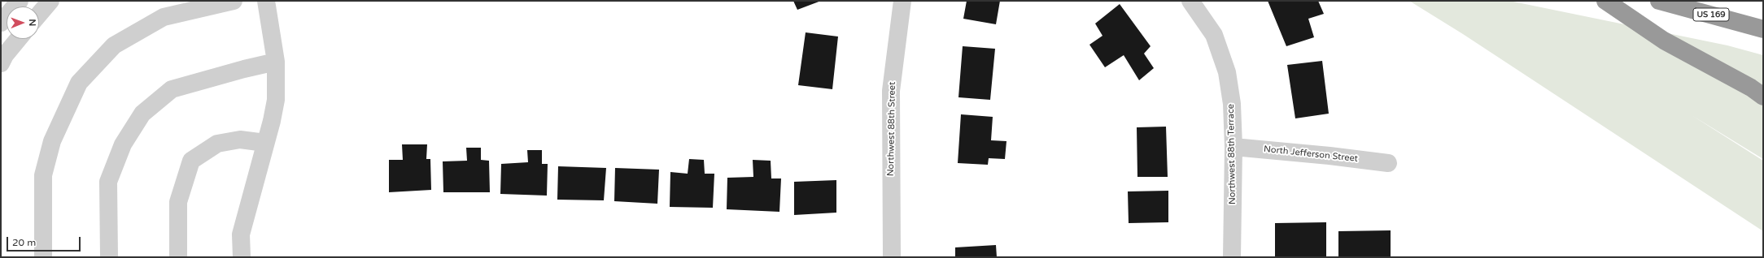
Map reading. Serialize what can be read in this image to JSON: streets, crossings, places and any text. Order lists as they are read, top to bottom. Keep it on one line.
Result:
{"streets":{"highway":["US 169"],"street":["Northwest 88th Street","Northwest 88th Terrace","North Jefferson Street"]},"crossings":[["Northwest 88th Terrace","North Jefferson Street"]],"scale_bar":"20 m","north":"right"}
